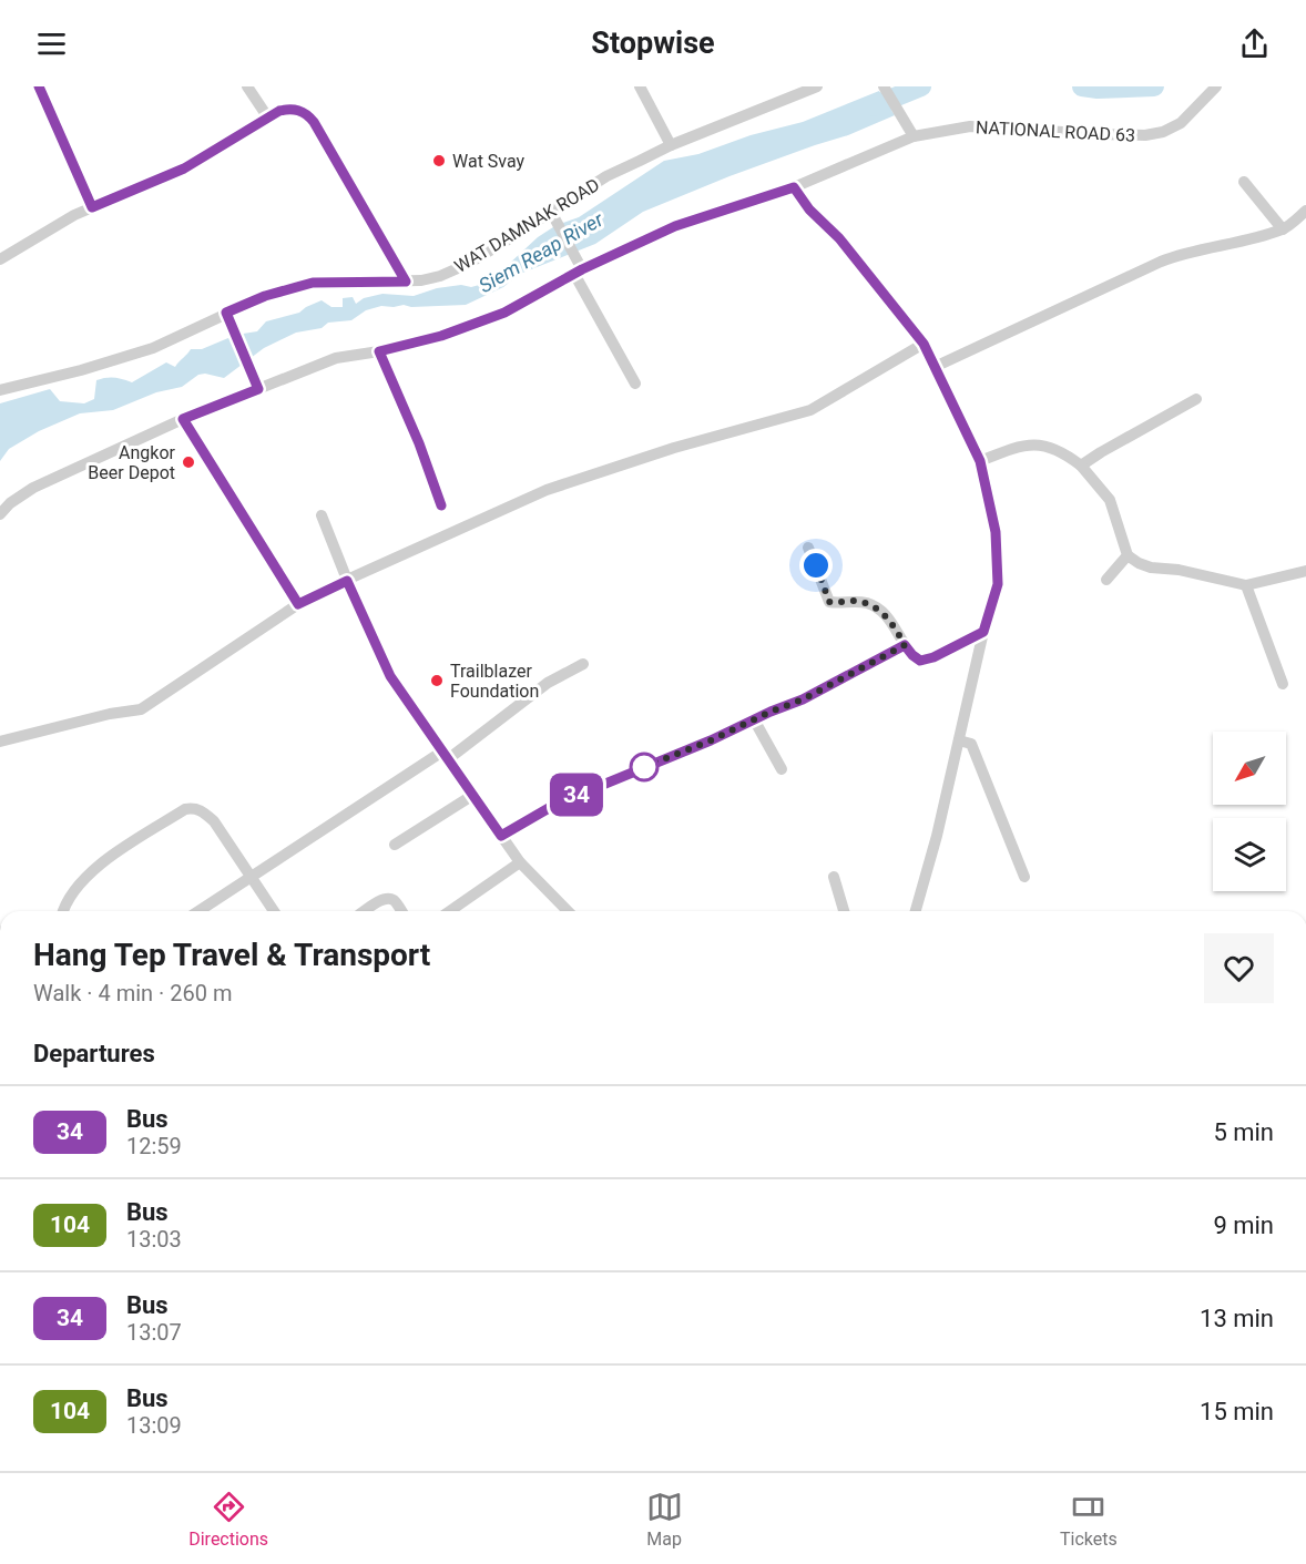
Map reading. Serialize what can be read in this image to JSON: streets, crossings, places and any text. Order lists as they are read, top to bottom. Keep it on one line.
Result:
{"streets":{"street":["NATIONAL ROAD 63","WAT DAMNAK ROAD"]},"water":["Siem Reap River"],"places":["Wat Svay","Angkor Beer Depot","Trailblazer Foundation"],"lines":["bus line 34"],"north":"bottom left","page":{"header":"Stopwise","on_map":"34","heading":[["Hang Tep Travel & Transport","Walk · 4 min · 260 m"],"Departures"],"list":[{"mark":"34","name":"Bus","note":"12:59","value":"5 min"},{"mark":"104","name":"Bus","note":"13:03","value":"9 min"},{"mark":"34","name":"Bus","note":"13:07","value":"13 min"},{"mark":"104","name":"Bus","note":"13:09","value":"15 min"}],"tabs":["Directions","Map","Tickets"]}}
